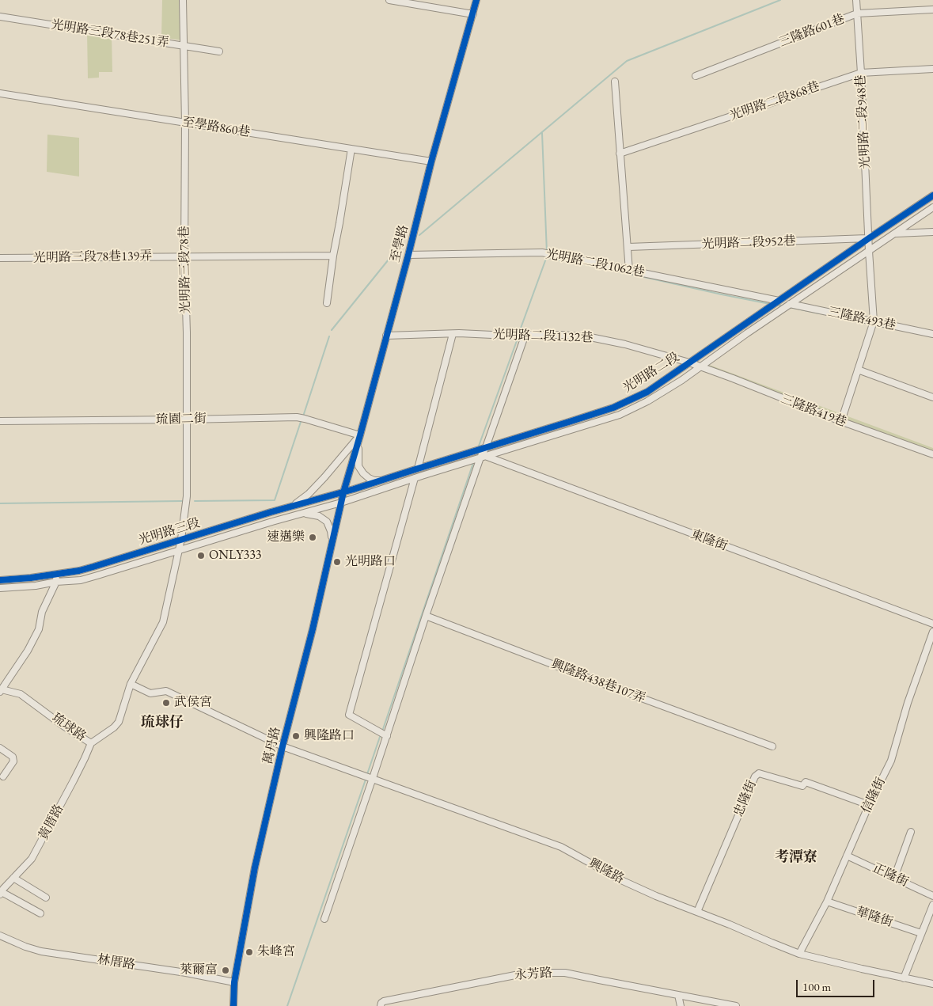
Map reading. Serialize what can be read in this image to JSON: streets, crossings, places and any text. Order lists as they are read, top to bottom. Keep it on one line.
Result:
{"streets":{"street":["三隆路601巷","光明路三段78巷251弄","光明路二段868巷","光明路二段948巷","至學路860巷","光明路二段952巷","至學路","光明路三段78巷139弄","光明路二段1062巷","光明路三段78巷","三隆路493巷","光明路二段1132巷","光明路二段","三隆路419巷","琉園二街","光明路三段","東隆街","興隆路438巷107弄","琉球路","萬丹路","信隆街","忠隆街","黃厝路","興隆路","正隆街","華隆街","林厝路","永芳路"]},"crossings":[["三隆路601巷","光明路二段948巷"],["光明路三段78巷251弄","光明路三段78巷"],["光明路二段868巷","光明路二段948巷"],["光明路二段948巷","光明路二段952巷"],["光明路二段948巷","三隆路493巷"],["光明路二段948巷","光明路二段"],["至學路860巷","至學路"],["至學路860巷","光明路三段78巷"],["光明路二段952巷","光明路二段"],["至學路","光明路二段1062巷"],["至學路","光明路二段1132巷"],["至學路","光明路二段"],["至學路","琉園二街"],["至學路","光明路三段"],["至學路","萬丹路"],["光明路三段78巷139弄","光明路三段78巷"],["光明路二段1062巷","光明路二段"],["光明路三段78巷","琉園二街"],["光明路三段78巷","光明路三段"],["光明路三段78巷","琉球路"],["三隆路493巷","光明路二段"],["光明路二段1132巷","光明路二段"],["光明路二段1132巷","三隆路419巷"],["光明路二段","三隆路419巷"],["光明路二段","光明路三段"],["光明路二段","東隆街"],["光明路二段","萬丹路"],["光明路三段","琉球路"],["光明路三段","萬丹路"],["琉球路","黃厝路"],["萬丹路","興隆路"],["萬丹路","林厝路"],["信隆街","忠隆街"],["信隆街","興隆路"],["信隆街","正隆街"],["信隆街","華隆街"],["忠隆街","興隆路"]],"districts":["琉球仔","考潭寮"],"places":["速邁樂","ONLY333","光明路口","武侯宮","興隆路口","朱峰宮","萊爾富"],"scale_bar":"100 m"}
